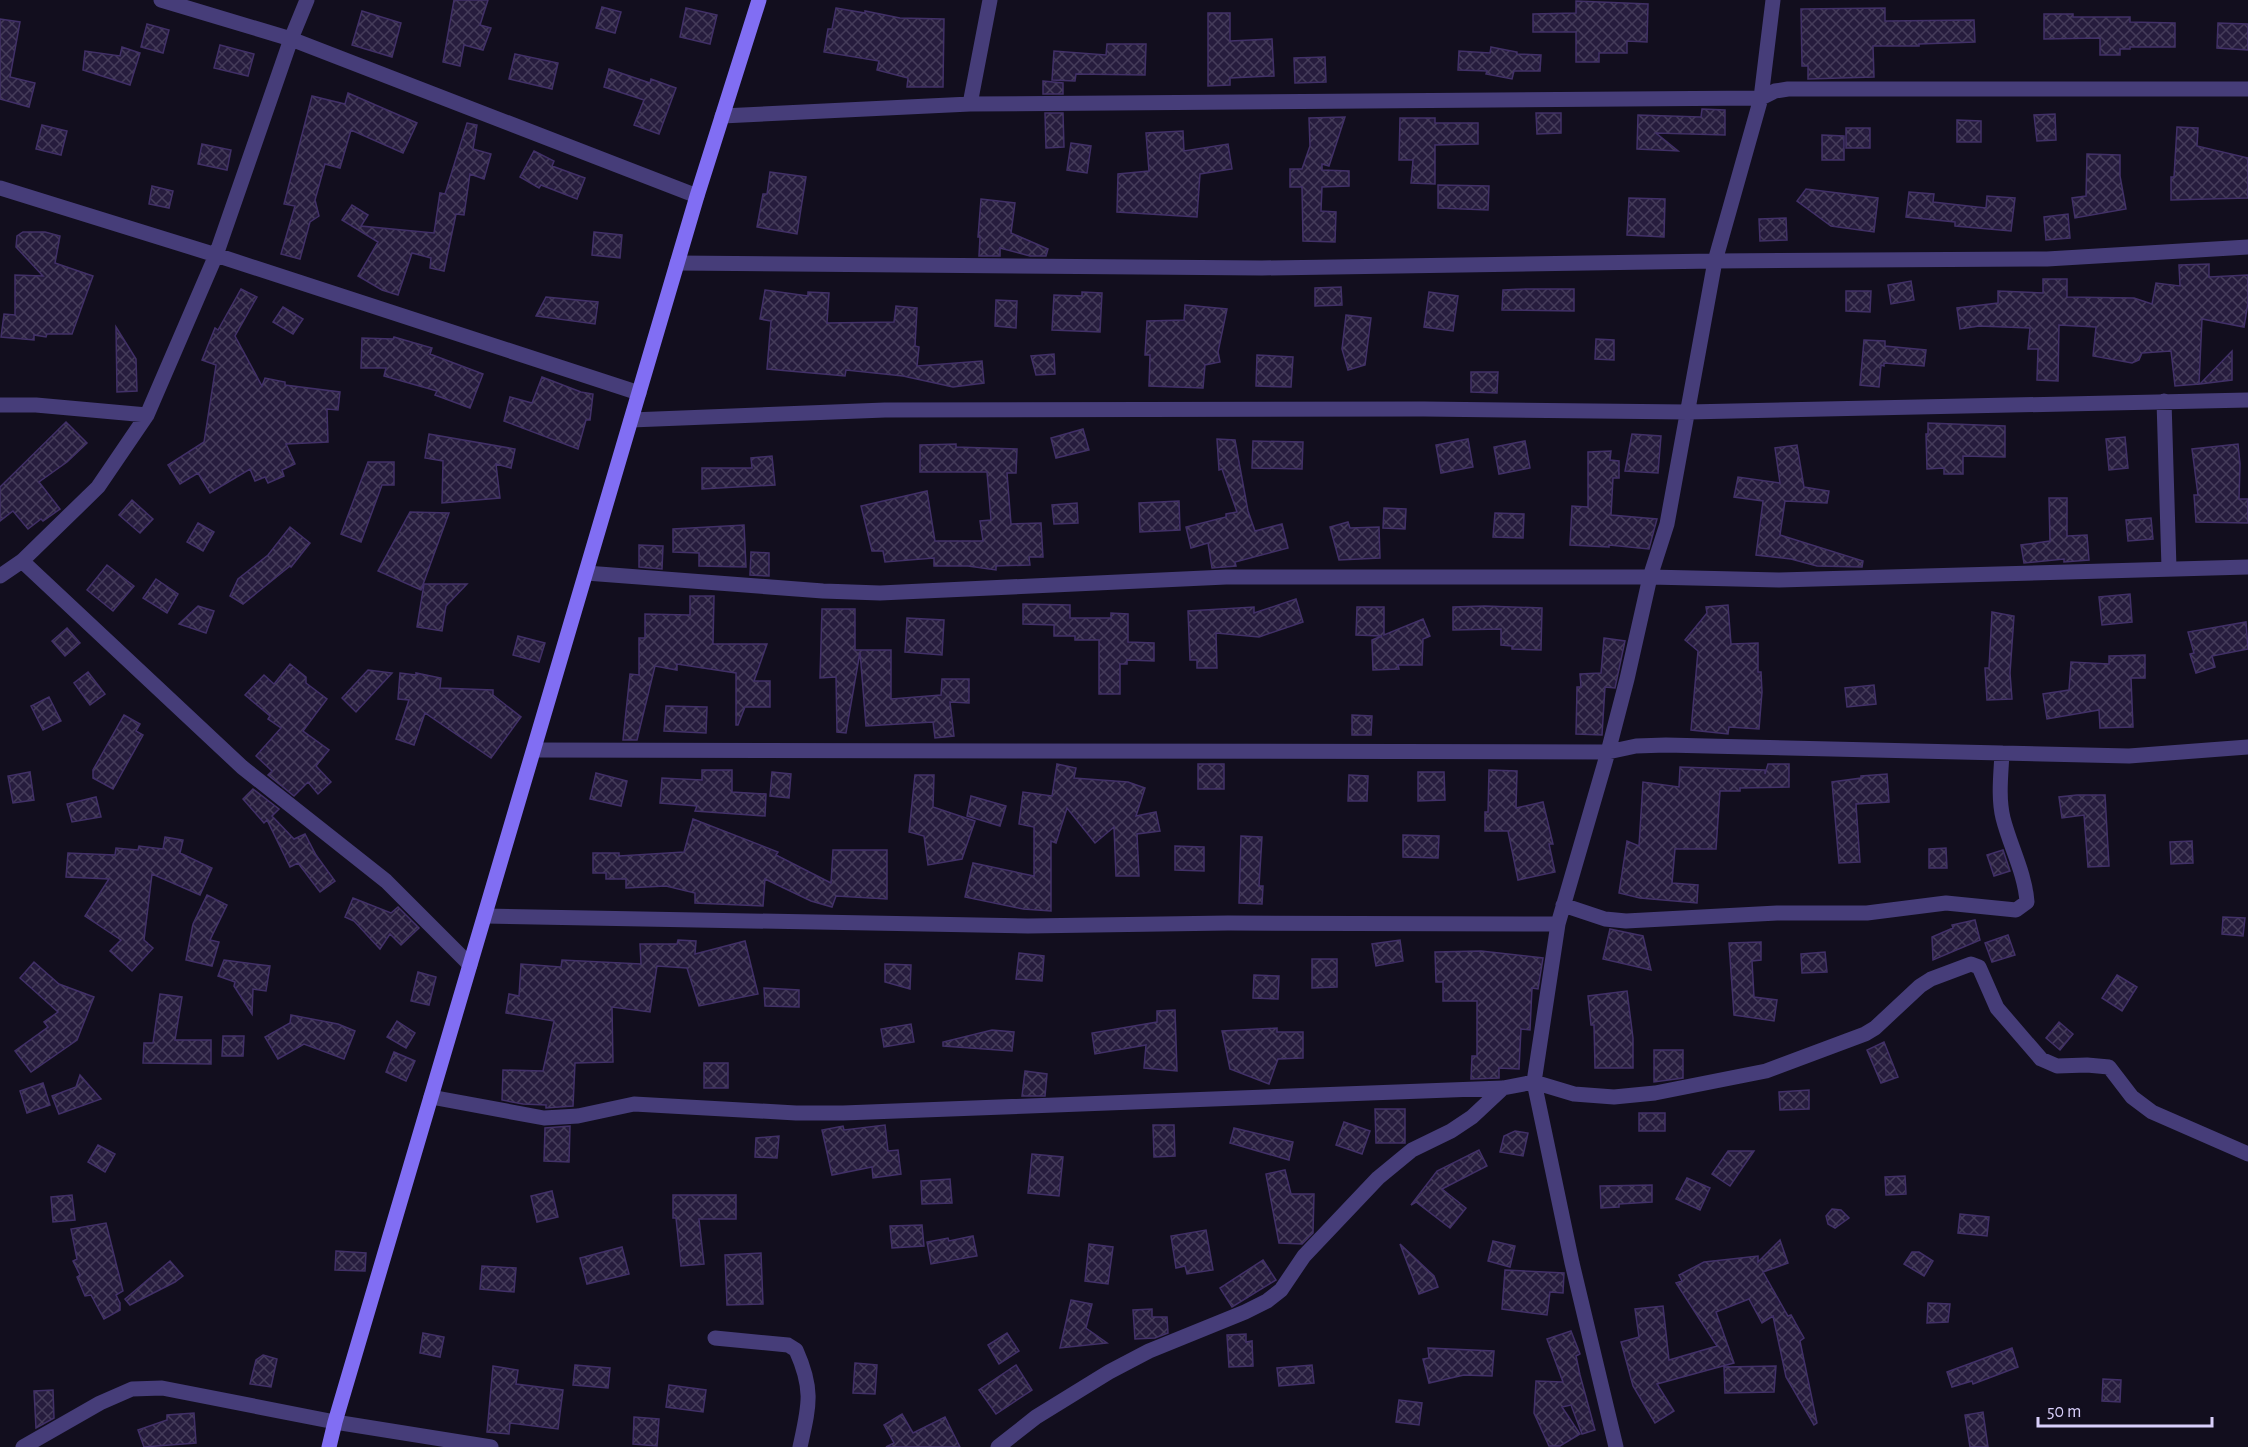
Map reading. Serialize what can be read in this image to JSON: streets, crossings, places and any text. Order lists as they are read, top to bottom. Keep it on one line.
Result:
{"scale_bar":"50 m"}
